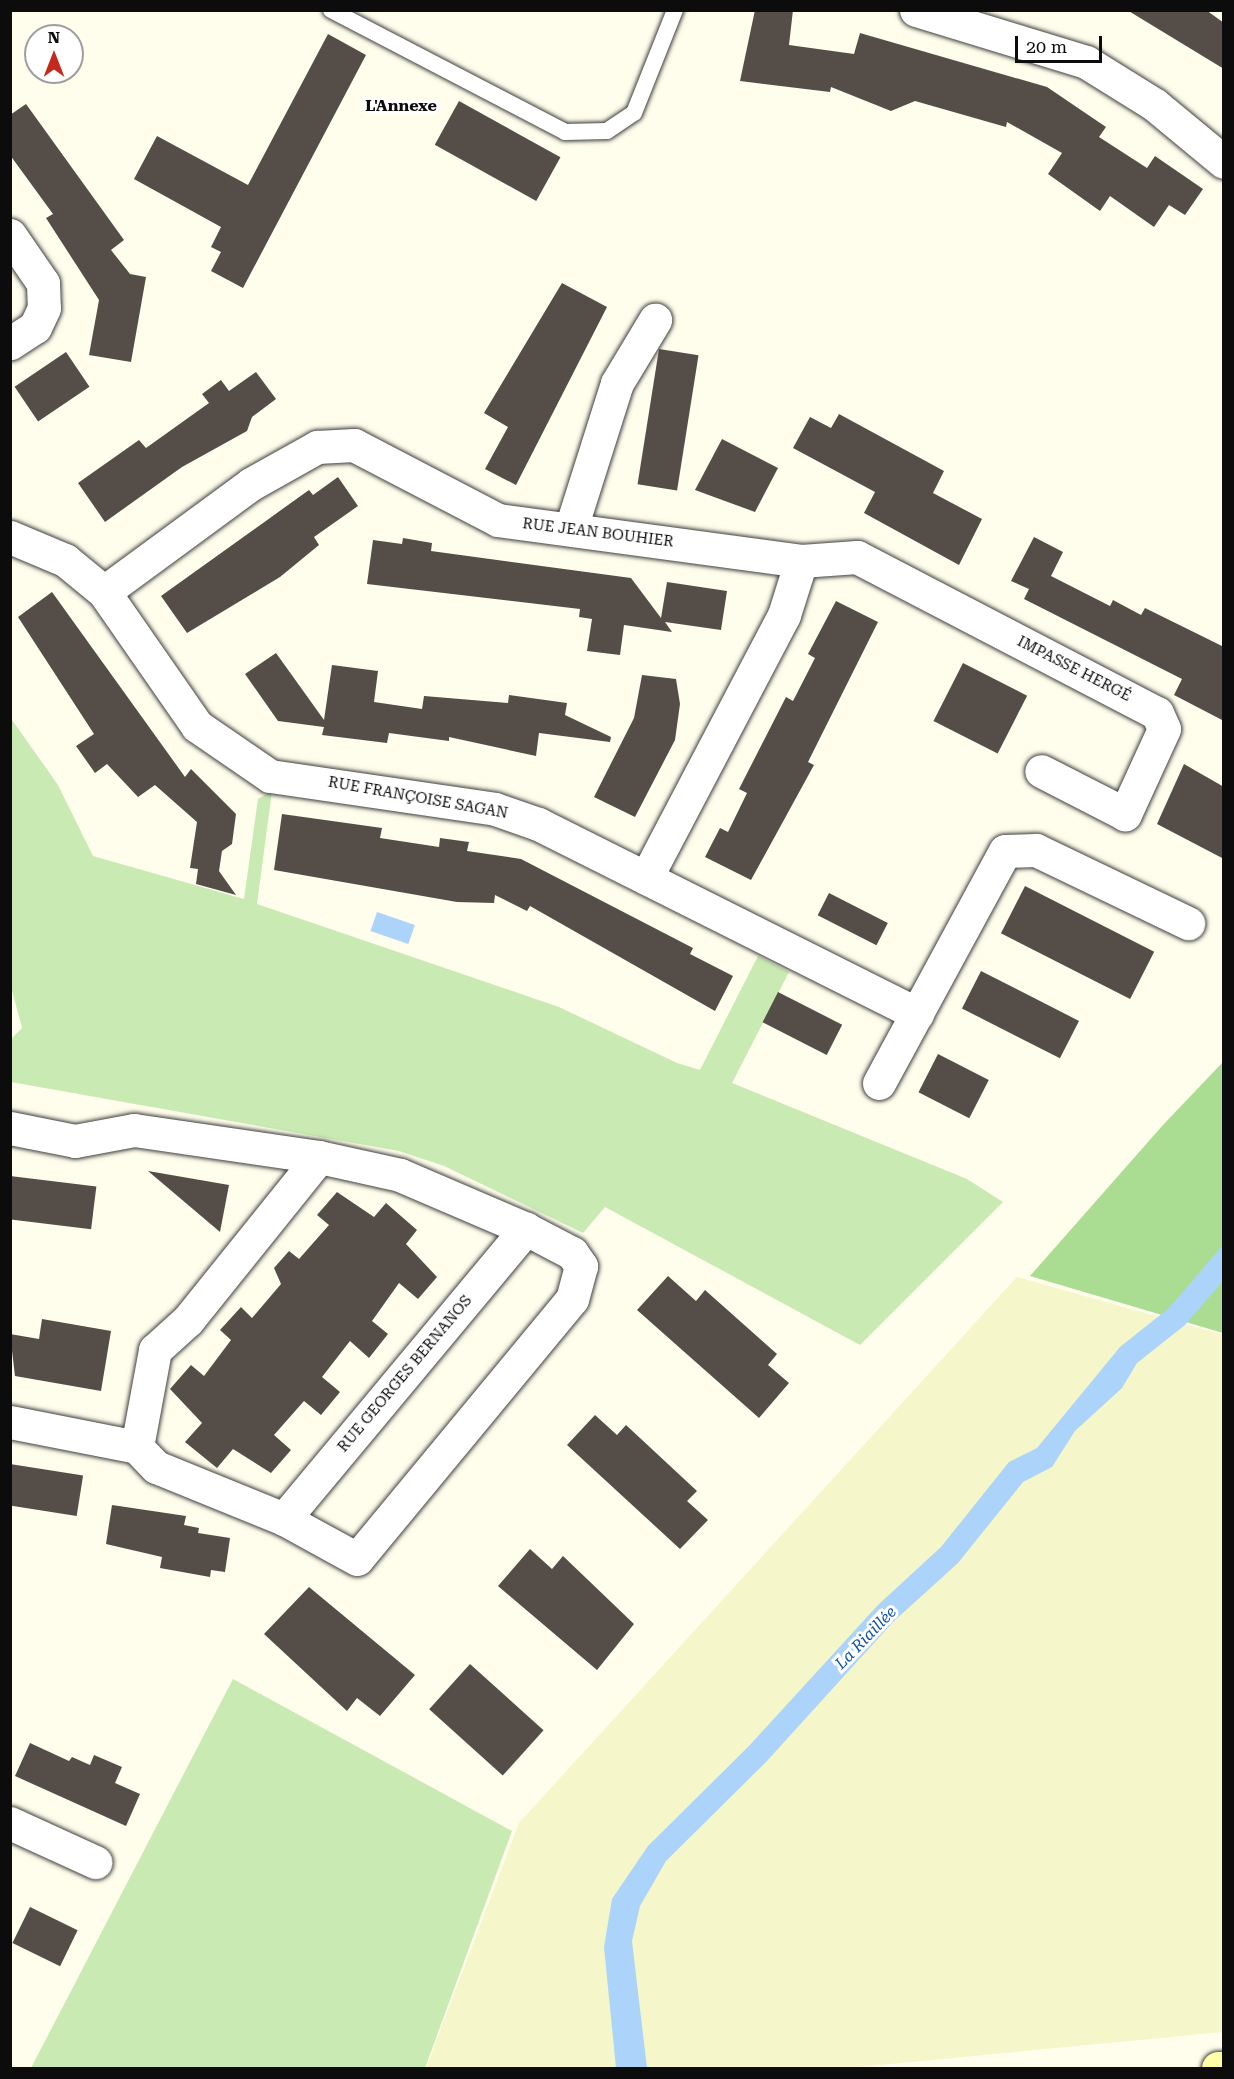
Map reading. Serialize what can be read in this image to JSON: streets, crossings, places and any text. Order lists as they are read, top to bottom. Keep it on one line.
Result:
{"streets":{"street":["RUE JEAN BOUHIER","IMPASSE HERGÉ","RUE FRANÇOISE SAGAN","RUE GEORGES BERNANOS"]},"crossings":[["RUE JEAN BOUHIER","IMPASSE HERGÉ"],["RUE JEAN BOUHIER","RUE FRANÇOISE SAGAN"]],"districts":["L'Annexe"],"water":["La Riaillée"],"scale_bar":"20 m","north":"top"}
